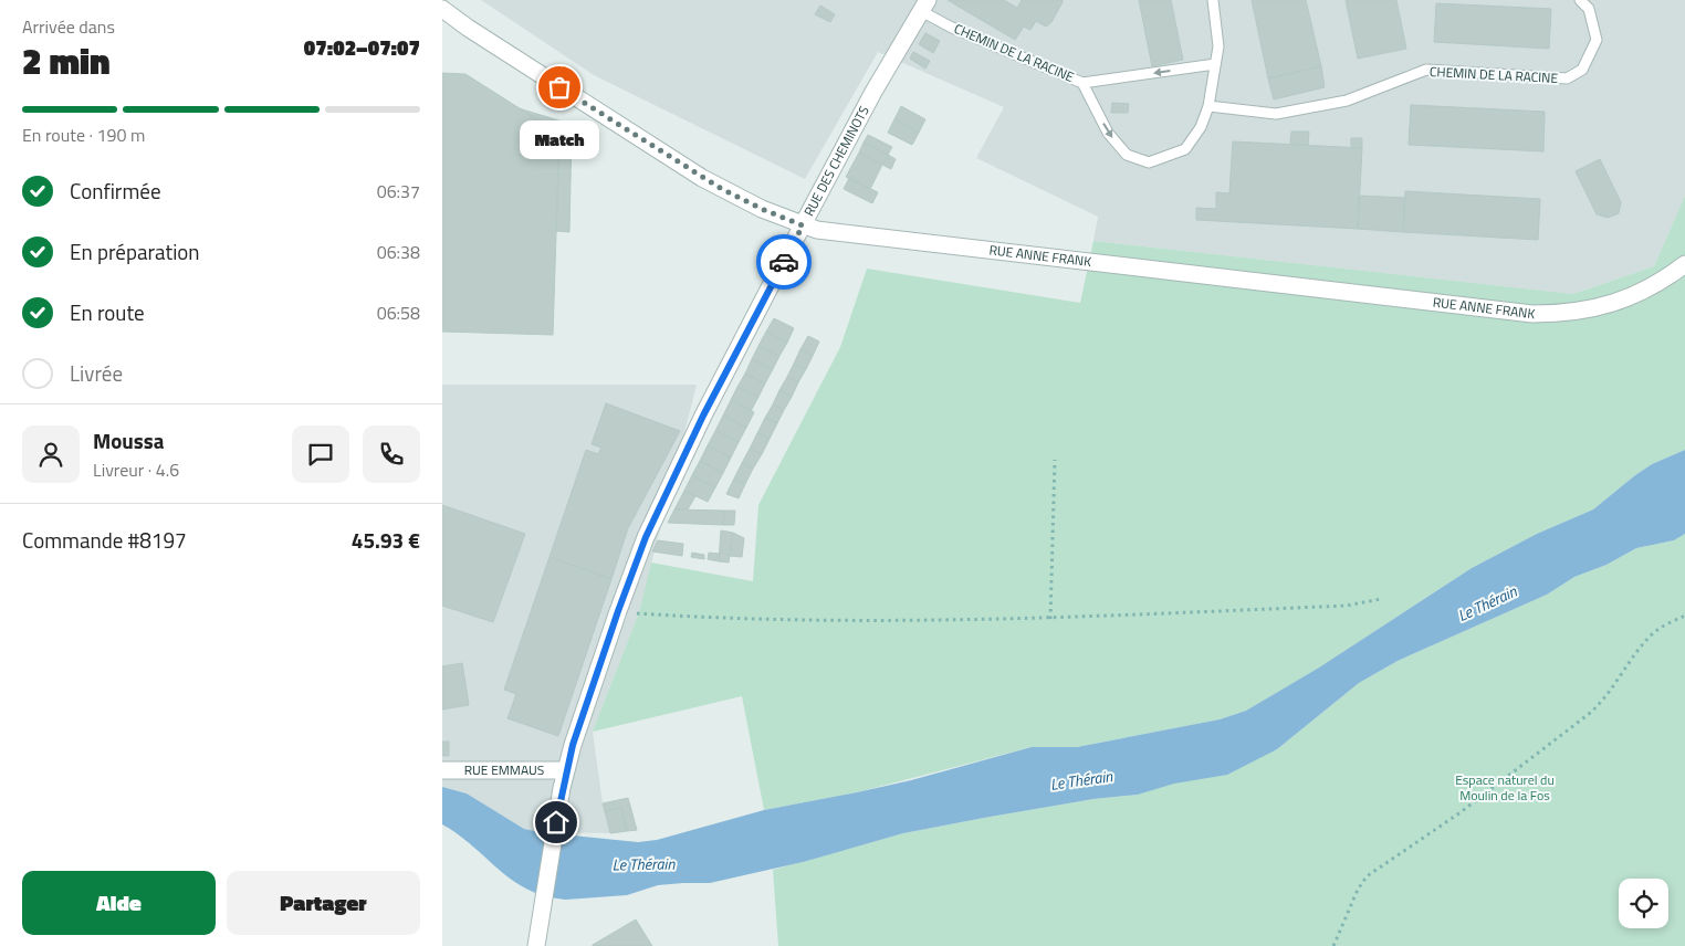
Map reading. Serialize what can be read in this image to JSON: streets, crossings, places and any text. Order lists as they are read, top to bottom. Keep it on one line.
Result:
{"streets":{"street":["RUE DES CHEMINOTS","RUE ANNE FRANK","RUE EMMAUS"],"lane":["CHEMIN DE LA RACINE"]},"crossings":[["CHEMIN DE LA RACINE","RUE DES CHEMINOTS"],["RUE DES CHEMINOTS","RUE ANNE FRANK"],["RUE DES CHEMINOTS","RUE EMMAUS"]],"water":["Le Thérain"],"parks":["Espace naturel du Moulin de la Fos"],"places":["Match"],"page":{"heading":["2 min","Arrivée dans","07:02–07:07"],"panel":["Moussa","Livreur · 4.6","Commande #8197","45.93 €"],"bar":"En route · 190 m","bubble":"Match","list":[["Confirmée","06:37"],["En préparation","06:38"],["En route","06:58"],"Livrée"],"buttons":["Aide","Partager"]}}
